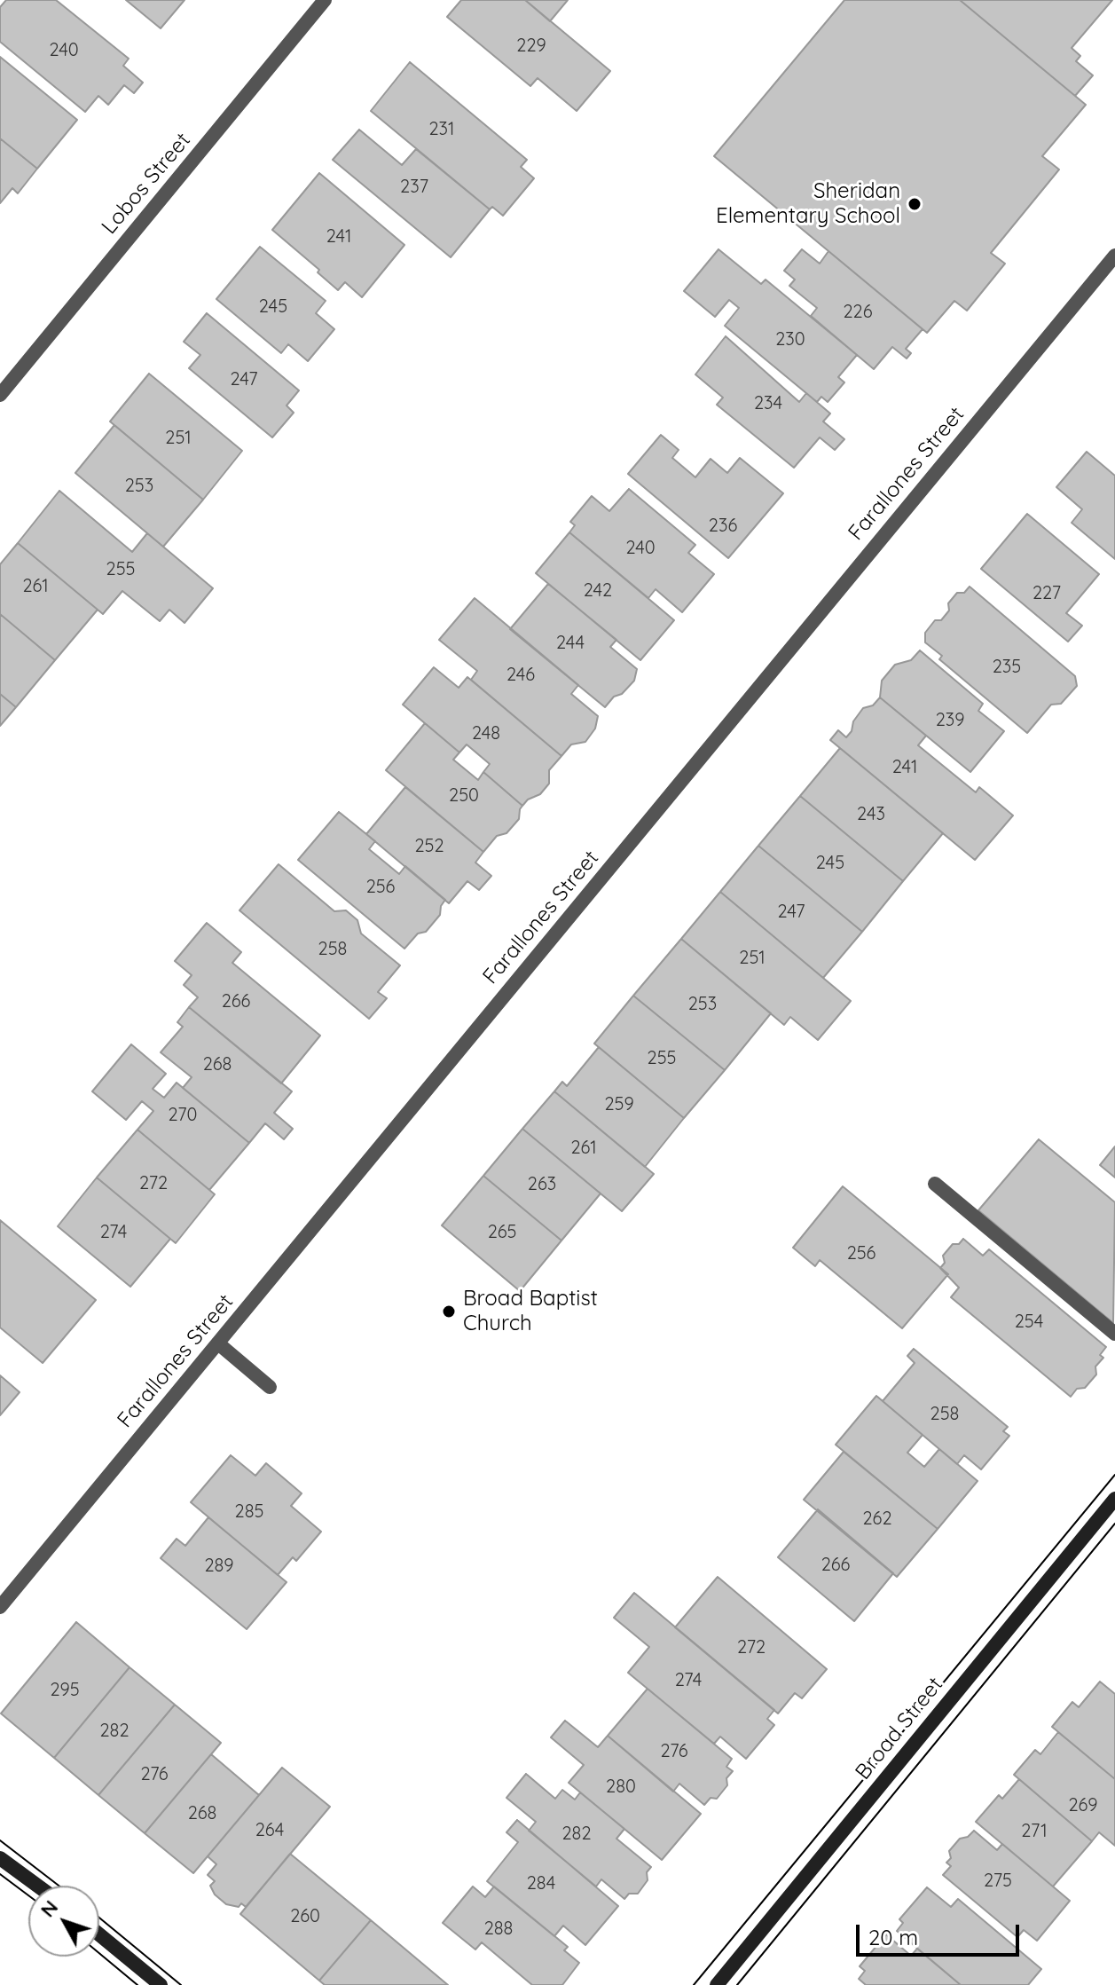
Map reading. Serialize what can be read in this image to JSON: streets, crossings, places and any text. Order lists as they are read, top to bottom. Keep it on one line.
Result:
{"streets":{"street":["Lobos Street","Farallones Street","Broad Street"]},"places":["Sheridan Elementary School","Broad Baptist Church"],"house_numbers":["229","240","231","237","241","245","226","230","247","234","251","253","236","240","255","261","242","227","244","235","246","239","248","241","250","243","252","245","256","247","258","251","266","253","255","268","259","270","261","272","263","274","265","256","254","258","285","262","266","289","272","274","295","282","276","276","280","269","268","264","271","282","275","284","260","288"],"scale_bar":"20 m","north":"top left"}
